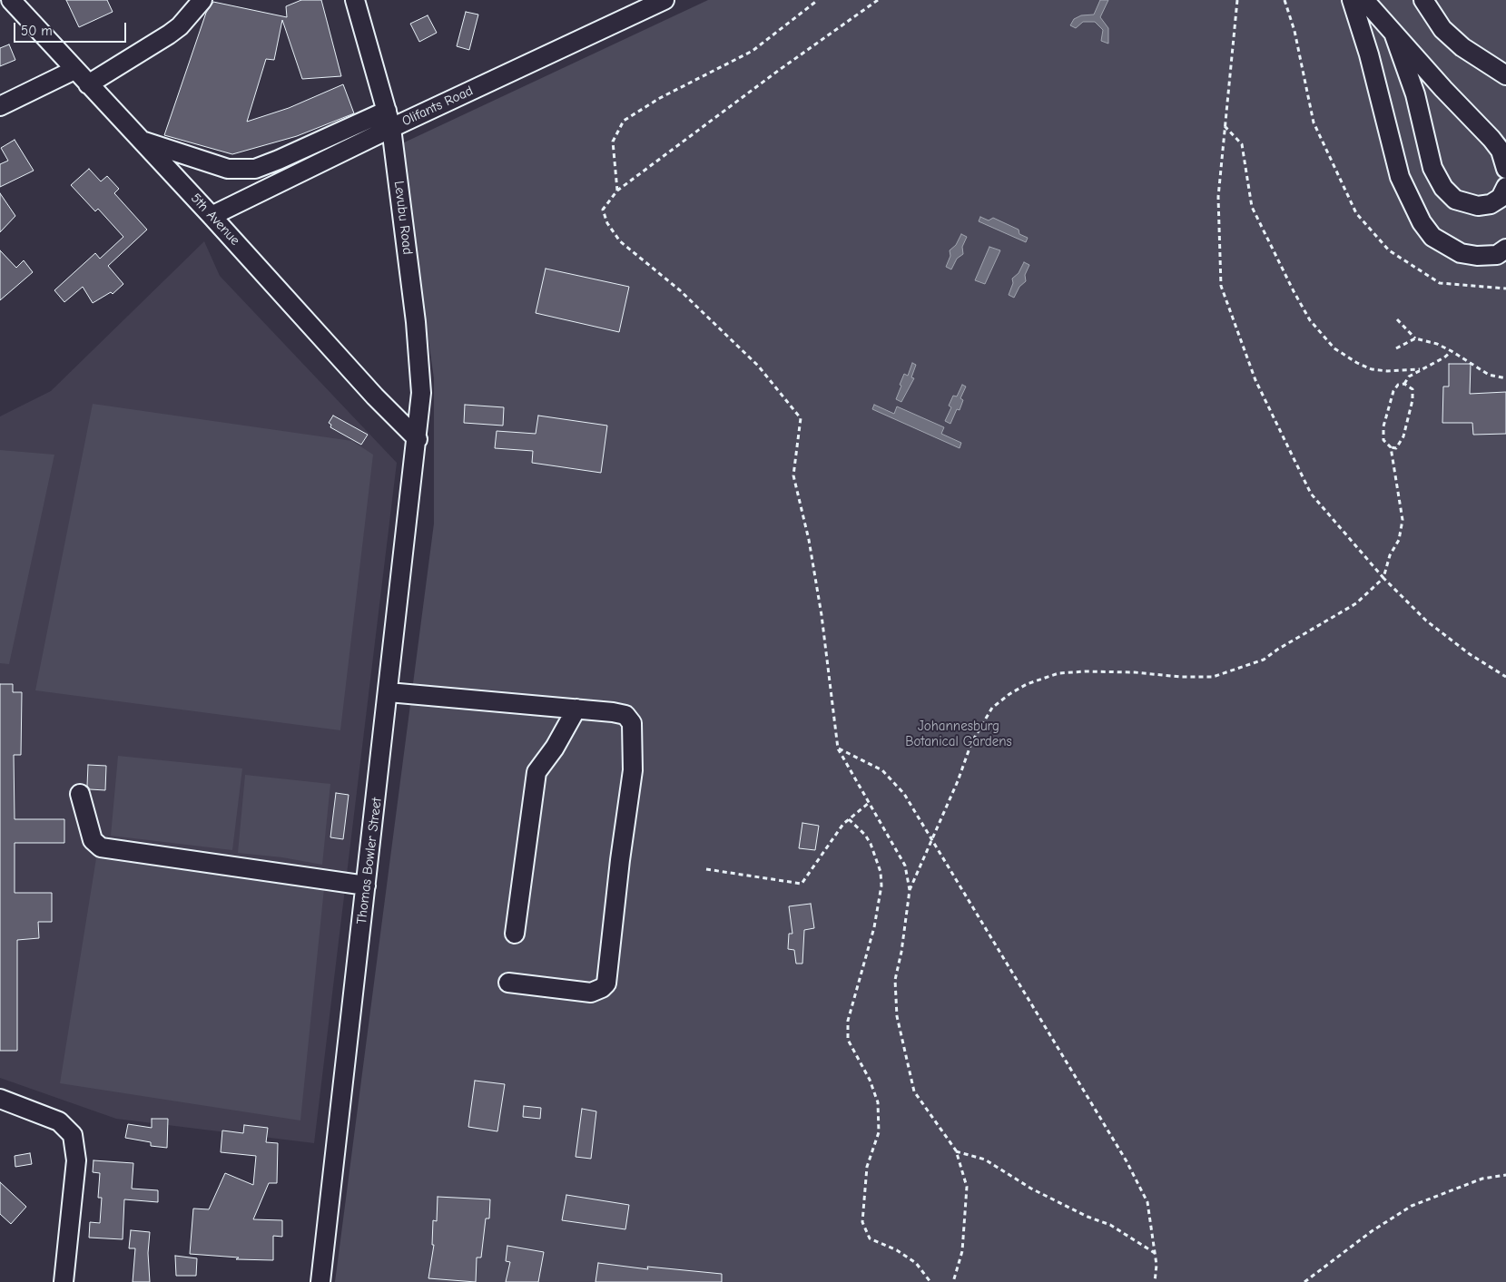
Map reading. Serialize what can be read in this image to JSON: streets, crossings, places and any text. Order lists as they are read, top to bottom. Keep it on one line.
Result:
{"streets":{"street":["Olifants Road","Levubu Road","5th Avenue","Thomas Bowler Street"]},"crossings":[["Olifants Road","Levubu Road"],["Olifants Road","5th Avenue"],["Levubu Road","5th Avenue"],["Levubu Road","Thomas Bowler Street"],["5th Avenue","Thomas Bowler Street"]],"parks":["Johannesburg Botanical Gardens"],"scale_bar":"50 m"}
